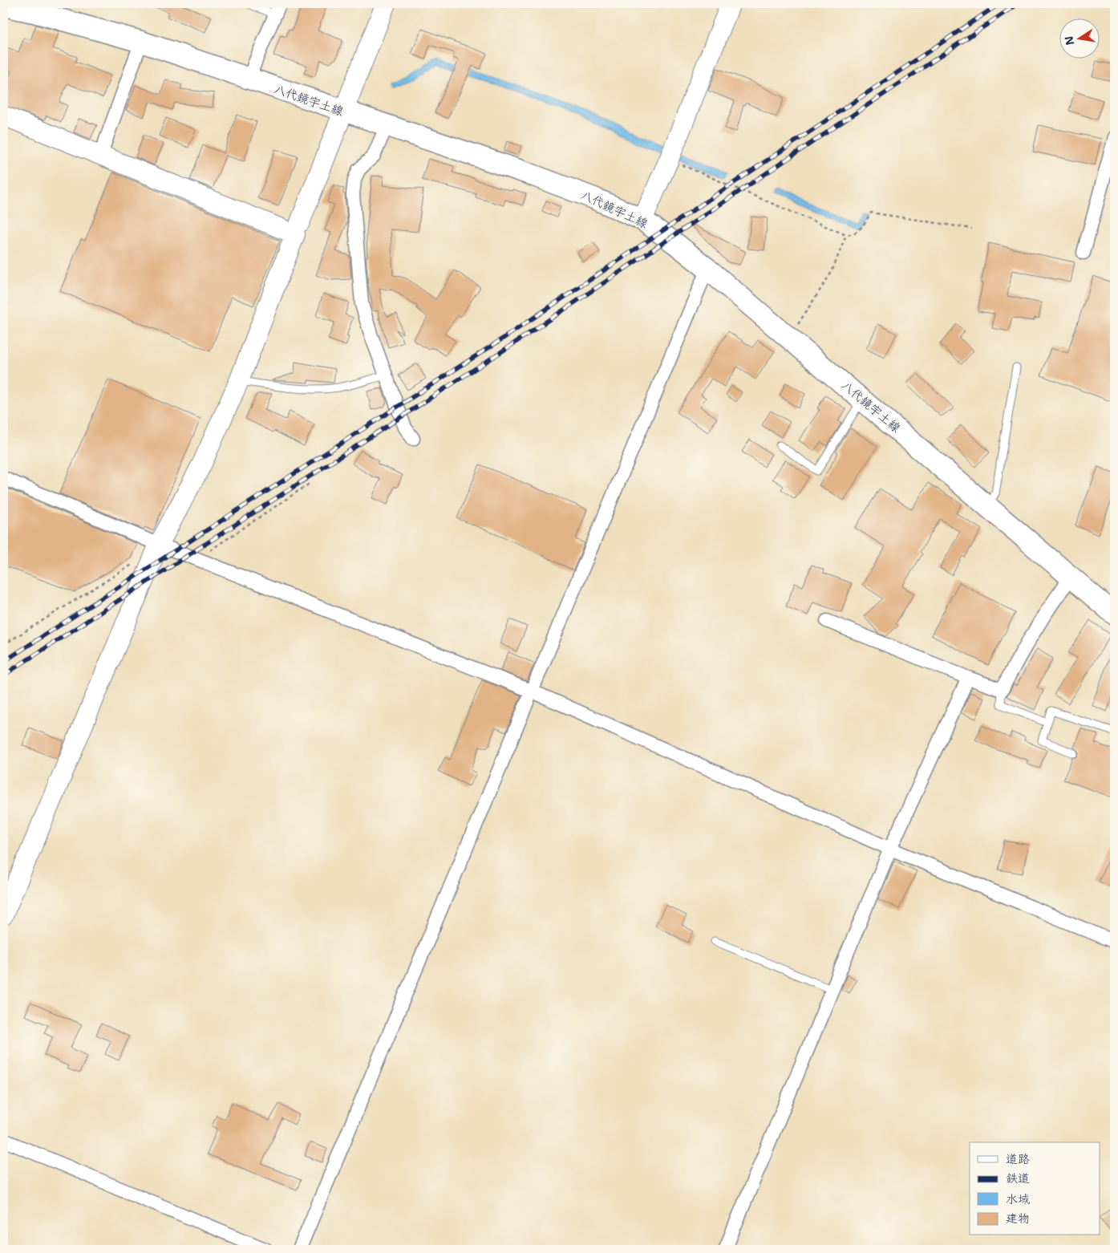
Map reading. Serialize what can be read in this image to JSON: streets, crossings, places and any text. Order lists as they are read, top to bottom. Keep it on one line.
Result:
{"streets":{"main road":["八代鏡宇土線"]},"legend":["道路","鉄道","水域","建物"],"north":"left"}
